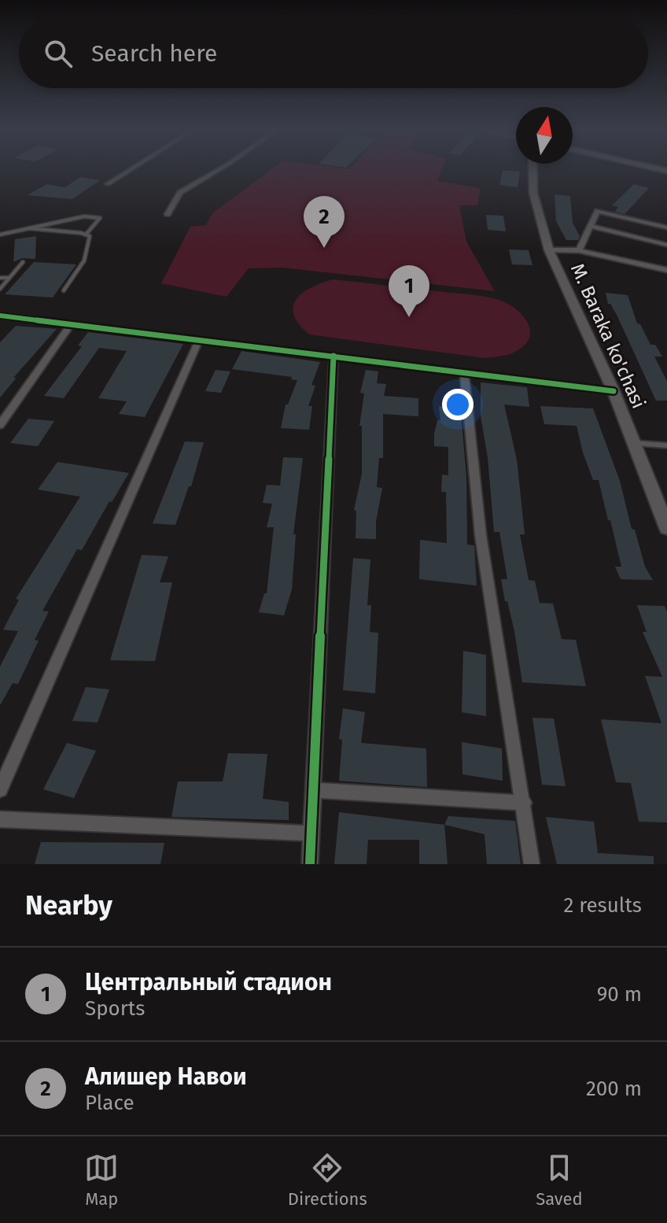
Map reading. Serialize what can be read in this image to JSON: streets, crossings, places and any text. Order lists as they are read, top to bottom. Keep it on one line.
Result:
{"streets":{"street":["M. Baraka ko'chasi"]},"north":"top","page":{"search":"Search here","pins":["2","1"],"heading":["Nearby","2 results"],"list":[{"mark":"1","name":"Центральный стадион","note":"Sports","value":"90 m"},{"mark":"2","name":"Алишер Навои","note":"Place","value":"200 m"}],"nav":["Map","Directions","Saved"]}}
